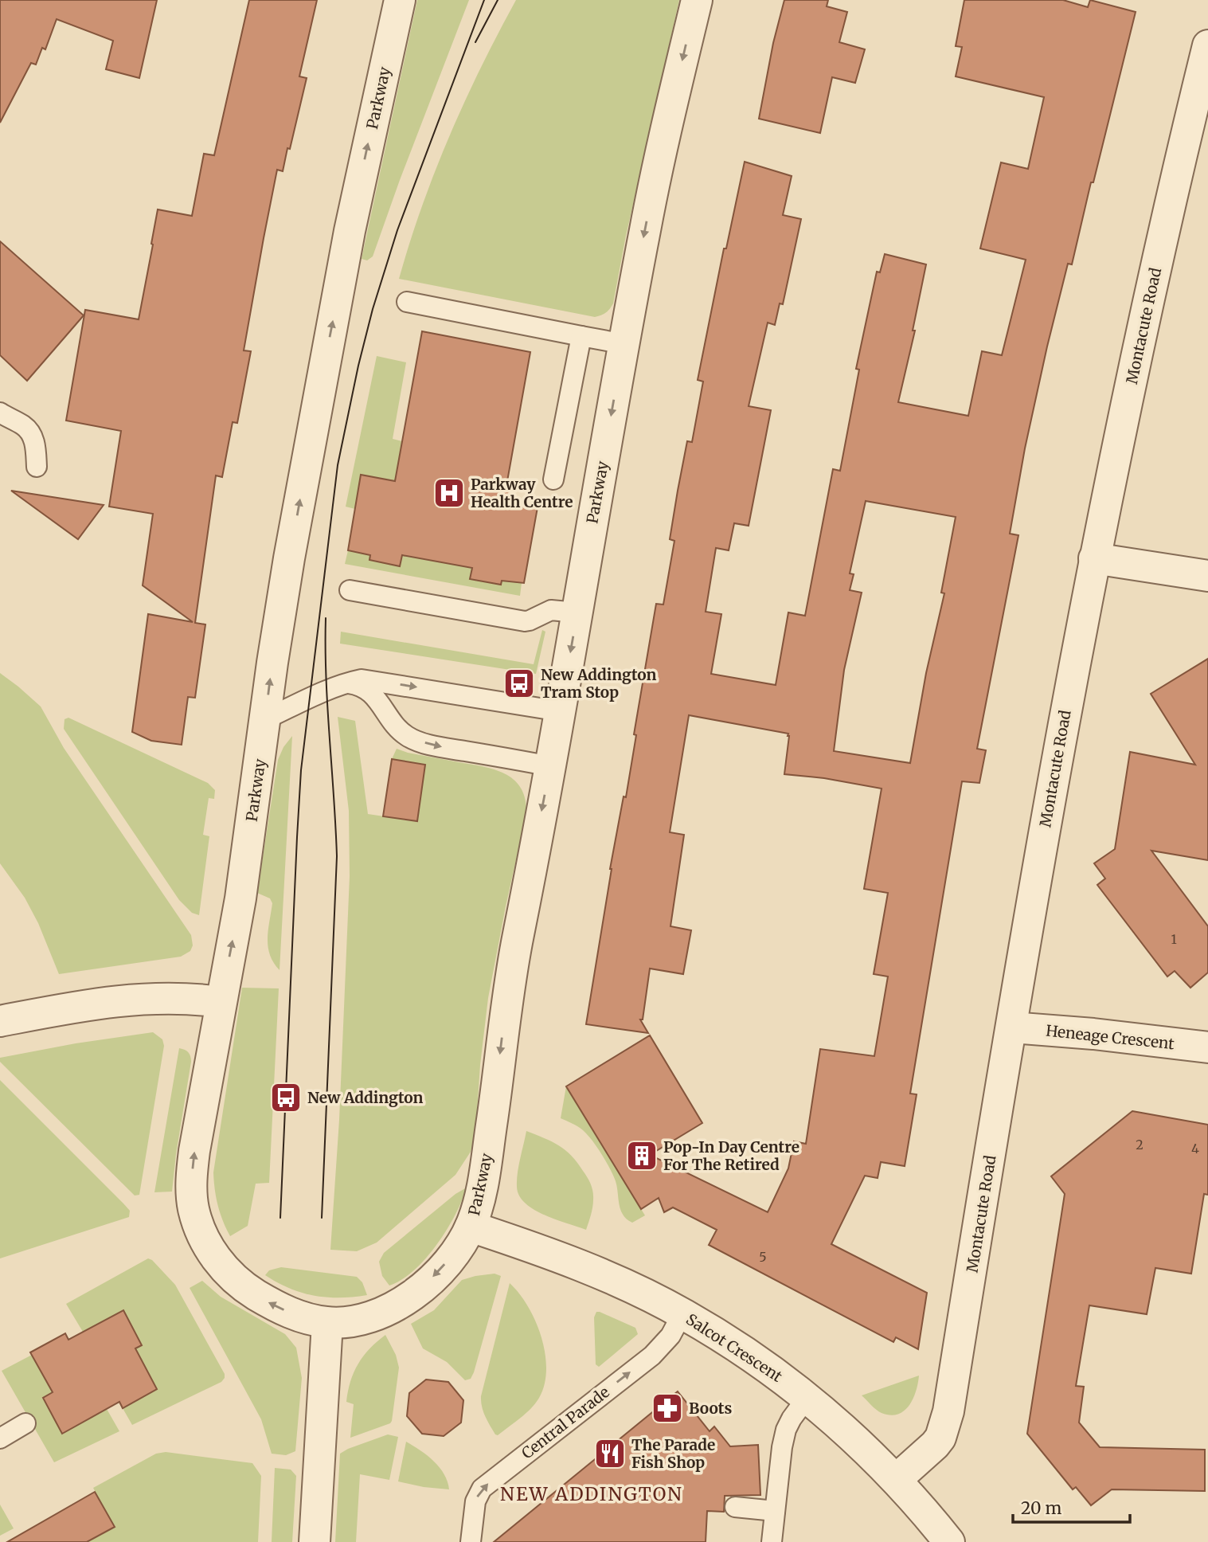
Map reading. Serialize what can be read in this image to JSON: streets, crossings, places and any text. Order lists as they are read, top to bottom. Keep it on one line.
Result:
{"streets":{"street":["Parkway","Montacute Road","Heneage Crescent","Salcot Crescent"],"lane":["Central Parade"]},"crossings":[["Parkway","Salcot Crescent"],["Montacute Road","Heneage Crescent"],["Montacute Road","Salcot Crescent"],["Salcot Crescent","Central Parade"]],"one_way":["Central Parade"],"districts":["NEW ADDINGTON"],"places":{"hospital":["Parkway Health Centre"],"bus stop":["New Addington Tram Stop","New Addington"],"building":["Pop-In Day Centre For The Retired"],"pharmacy":["Boots"],"restaurant":["The Parade Fish Shop"]},"house_numbers":["1","2","4","5"],"scale_bar":"20 m"}
